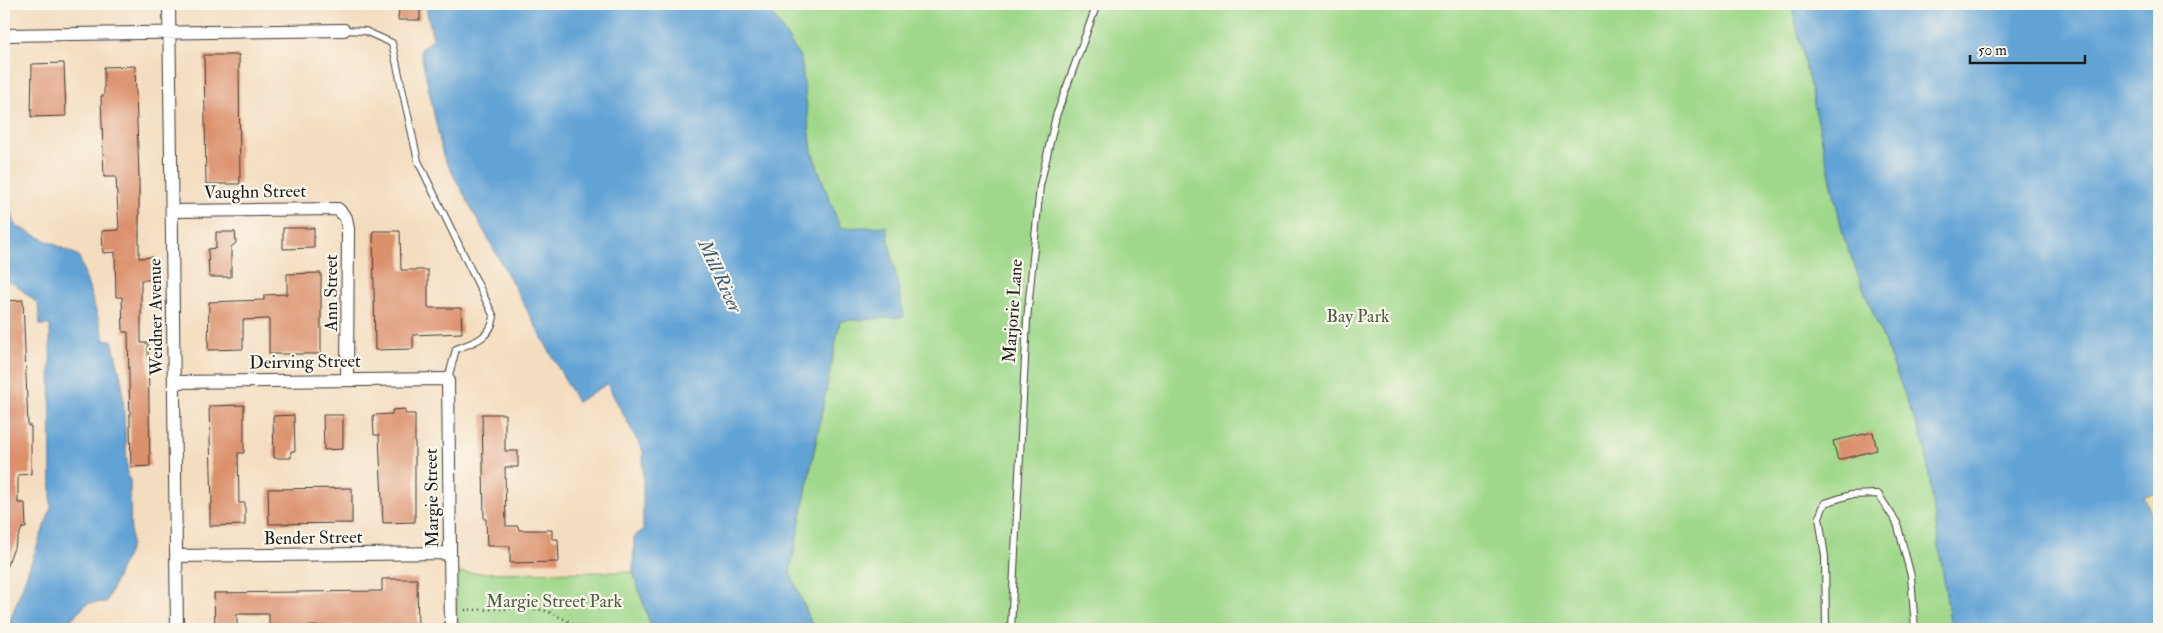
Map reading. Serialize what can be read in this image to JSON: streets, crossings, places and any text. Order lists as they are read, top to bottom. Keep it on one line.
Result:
{"streets":{"street":["Vaughn Street","Ann Street","Weidner Avenue","Deirving Street","Margie Street","Bender Street"],"lane":["Marjorie Lane"]},"crossings":[["Vaughn Street","Ann Street"],["Vaughn Street","Weidner Avenue"],["Ann Street","Deirving Street"],["Weidner Avenue","Deirving Street"],["Weidner Avenue","Bender Street"],["Deirving Street","Margie Street"],["Margie Street","Bender Street"]],"water":["Mill River"],"parks":["Bay Park","Margie Street Park"],"scale_bar":"50 m"}
